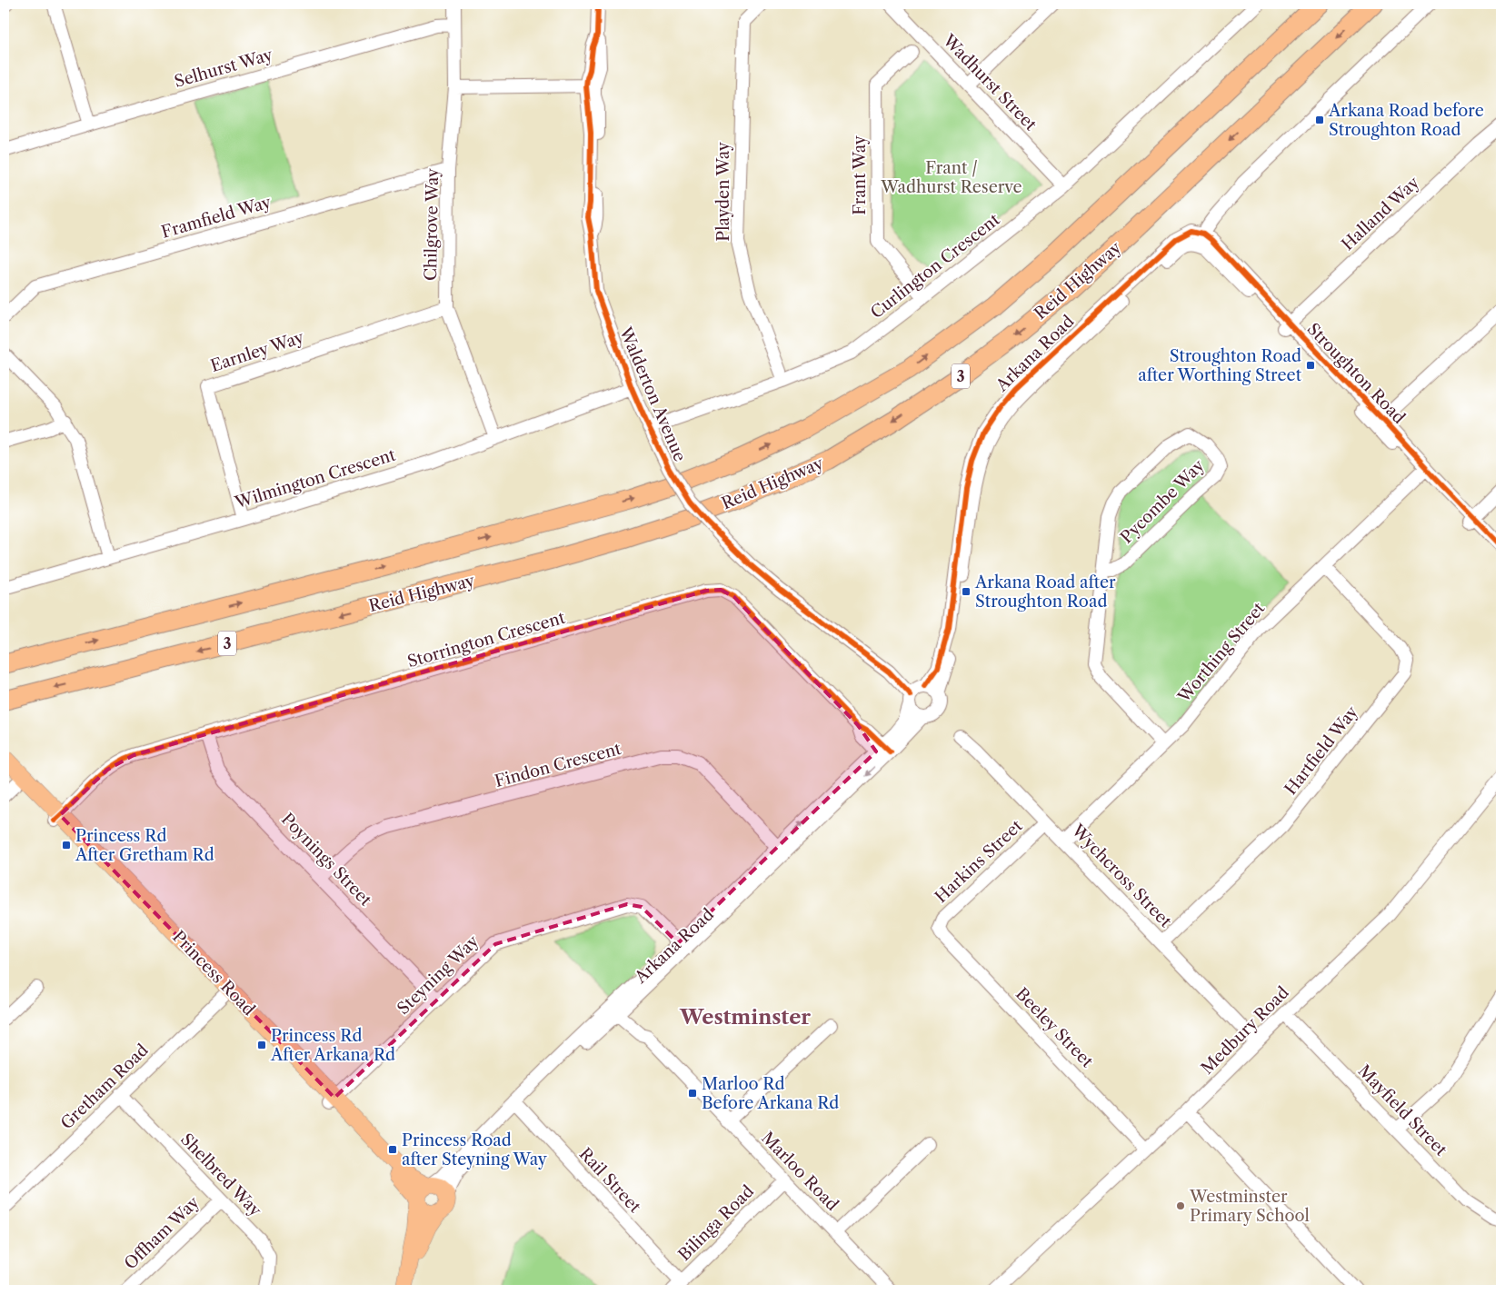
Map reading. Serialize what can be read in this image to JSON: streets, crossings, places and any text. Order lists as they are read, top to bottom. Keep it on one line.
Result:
{"streets":{"highway":["Reid Highway","3"],"main road":["Princess Road"],"street":["Selhurst Way","Wadhurst Street","Frant Way","Playden Way","Halland Way","Framfield Way","Chilgrove Way","Curlington Crescent","Earnley Way","Arkana Road","Stroughton Road","Walderton Avenue","Wilmington Crescent","Pycombe Way","Storrington Crescent","Worthing Street","Hartfield Way","Findon Crescent","Poynings Street","Harkins Street","Wychcross Street","Steyning Way","Beeley Street","Medbury Road","Gretham Road","Mayfield Street","Marloo Road","Shelbred Way","Rail Street","Bilinga Road","Offham Way"]},"crossings":[["Selhurst Way","Chilgrove Way"],["Wadhurst Street","Curlington Crescent"],["Frant Way","Curlington Crescent"],["Playden Way","Curlington Crescent"],["Halland Way","Stroughton Road"],["Framfield Way","Chilgrove Way"],["Chilgrove Way","Earnley Way"],["Chilgrove Way","Wilmington Crescent"],["Curlington Crescent","Walderton Avenue"],["Earnley Way","Wilmington Crescent"],["Arkana Road","Stroughton Road"],["Arkana Road","Walderton Avenue"],["Arkana Road","Storrington Crescent"],["Arkana Road","Findon Crescent"],["Arkana Road","Princess Road"],["Arkana Road","Steyning Way"],["Arkana Road","Marloo Road"],["Arkana Road","Rail Street"],["Stroughton Road","Worthing Street"],["Walderton Avenue","Wilmington Crescent"],["Pycombe Way","Worthing Street"],["Storrington Crescent","Poynings Street"],["Storrington Crescent","Princess Road"],["Worthing Street","Hartfield Way"],["Worthing Street","Wychcross Street"],["Hartfield Way","Wychcross Street"],["Findon Crescent","Poynings Street"],["Poynings Street","Steyning Way"],["Harkins Street","Wychcross Street"],["Harkins Street","Beeley Street"],["Wychcross Street","Medbury Road"],["Princess Road","Steyning Way"],["Princess Road","Gretham Road"],["Beeley Street","Medbury Road"],["Medbury Road","Mayfield Street"],["Gretham Road","Shelbred Way"],["Marloo Road","Bilinga Road"],["Shelbred Way","Offham Way"],["Rail Street","Bilinga Road"]],"districts":["Westminster"],"parks":["Frant / Wadhurst Reserve"],"places":{"transit":["Arkana Road before Stroughton Road","Stroughton Road after Worthing Street","Arkana Road after Stroughton Road","Princess Rd After Gretham Rd","Princess Rd After Arkana Rd","Marloo Rd Before Arkana Rd","Princess Road after Steyning Way"],"other":["Westminster Primary School"]}}
